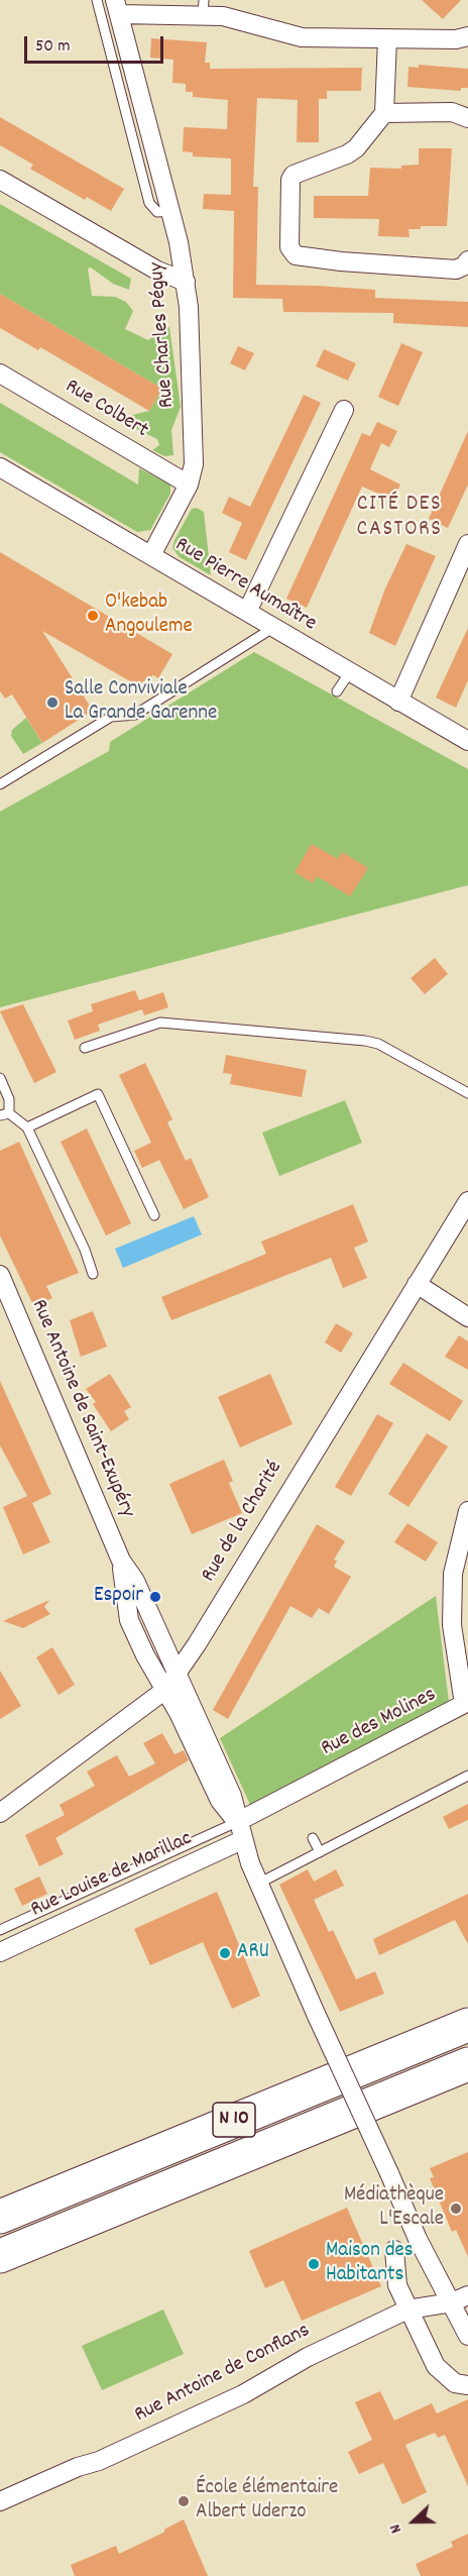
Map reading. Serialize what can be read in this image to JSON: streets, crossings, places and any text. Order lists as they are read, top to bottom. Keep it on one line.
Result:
{"streets":{"highway":["N 10"],"street":["Rue Charles Péguy","Rue Colbert","Rue Pierre Aumaître","Rue Antoine de Saint-Exupéry","Rue de la Charité","Rue des Molines","Rue Louise de Marillac","Rue Antoine de Conflans"]},"crossings":[["Rue Charles Péguy","Rue Colbert"],["Rue Charles Péguy","Rue Pierre Aumaître"],["Rue Antoine de Saint-Exupéry","Rue de la Charité"],["Rue Antoine de Saint-Exupéry","Rue des Molines"],["Rue Antoine de Saint-Exupéry","Rue Louise de Marillac"],["Rue Antoine de Saint-Exupéry","Rue Antoine de Conflans"]],"districts":["CITÉ DES CASTORS"],"places":["O'kebab Angouleme","Salle Conviviale La Grande Garenne","Espoir","ARU","Médiathèque L'Escale","Maison des Habitants","École élémentaire Albert Uderzo"],"scale_bar":"50 m","north":"left"}
